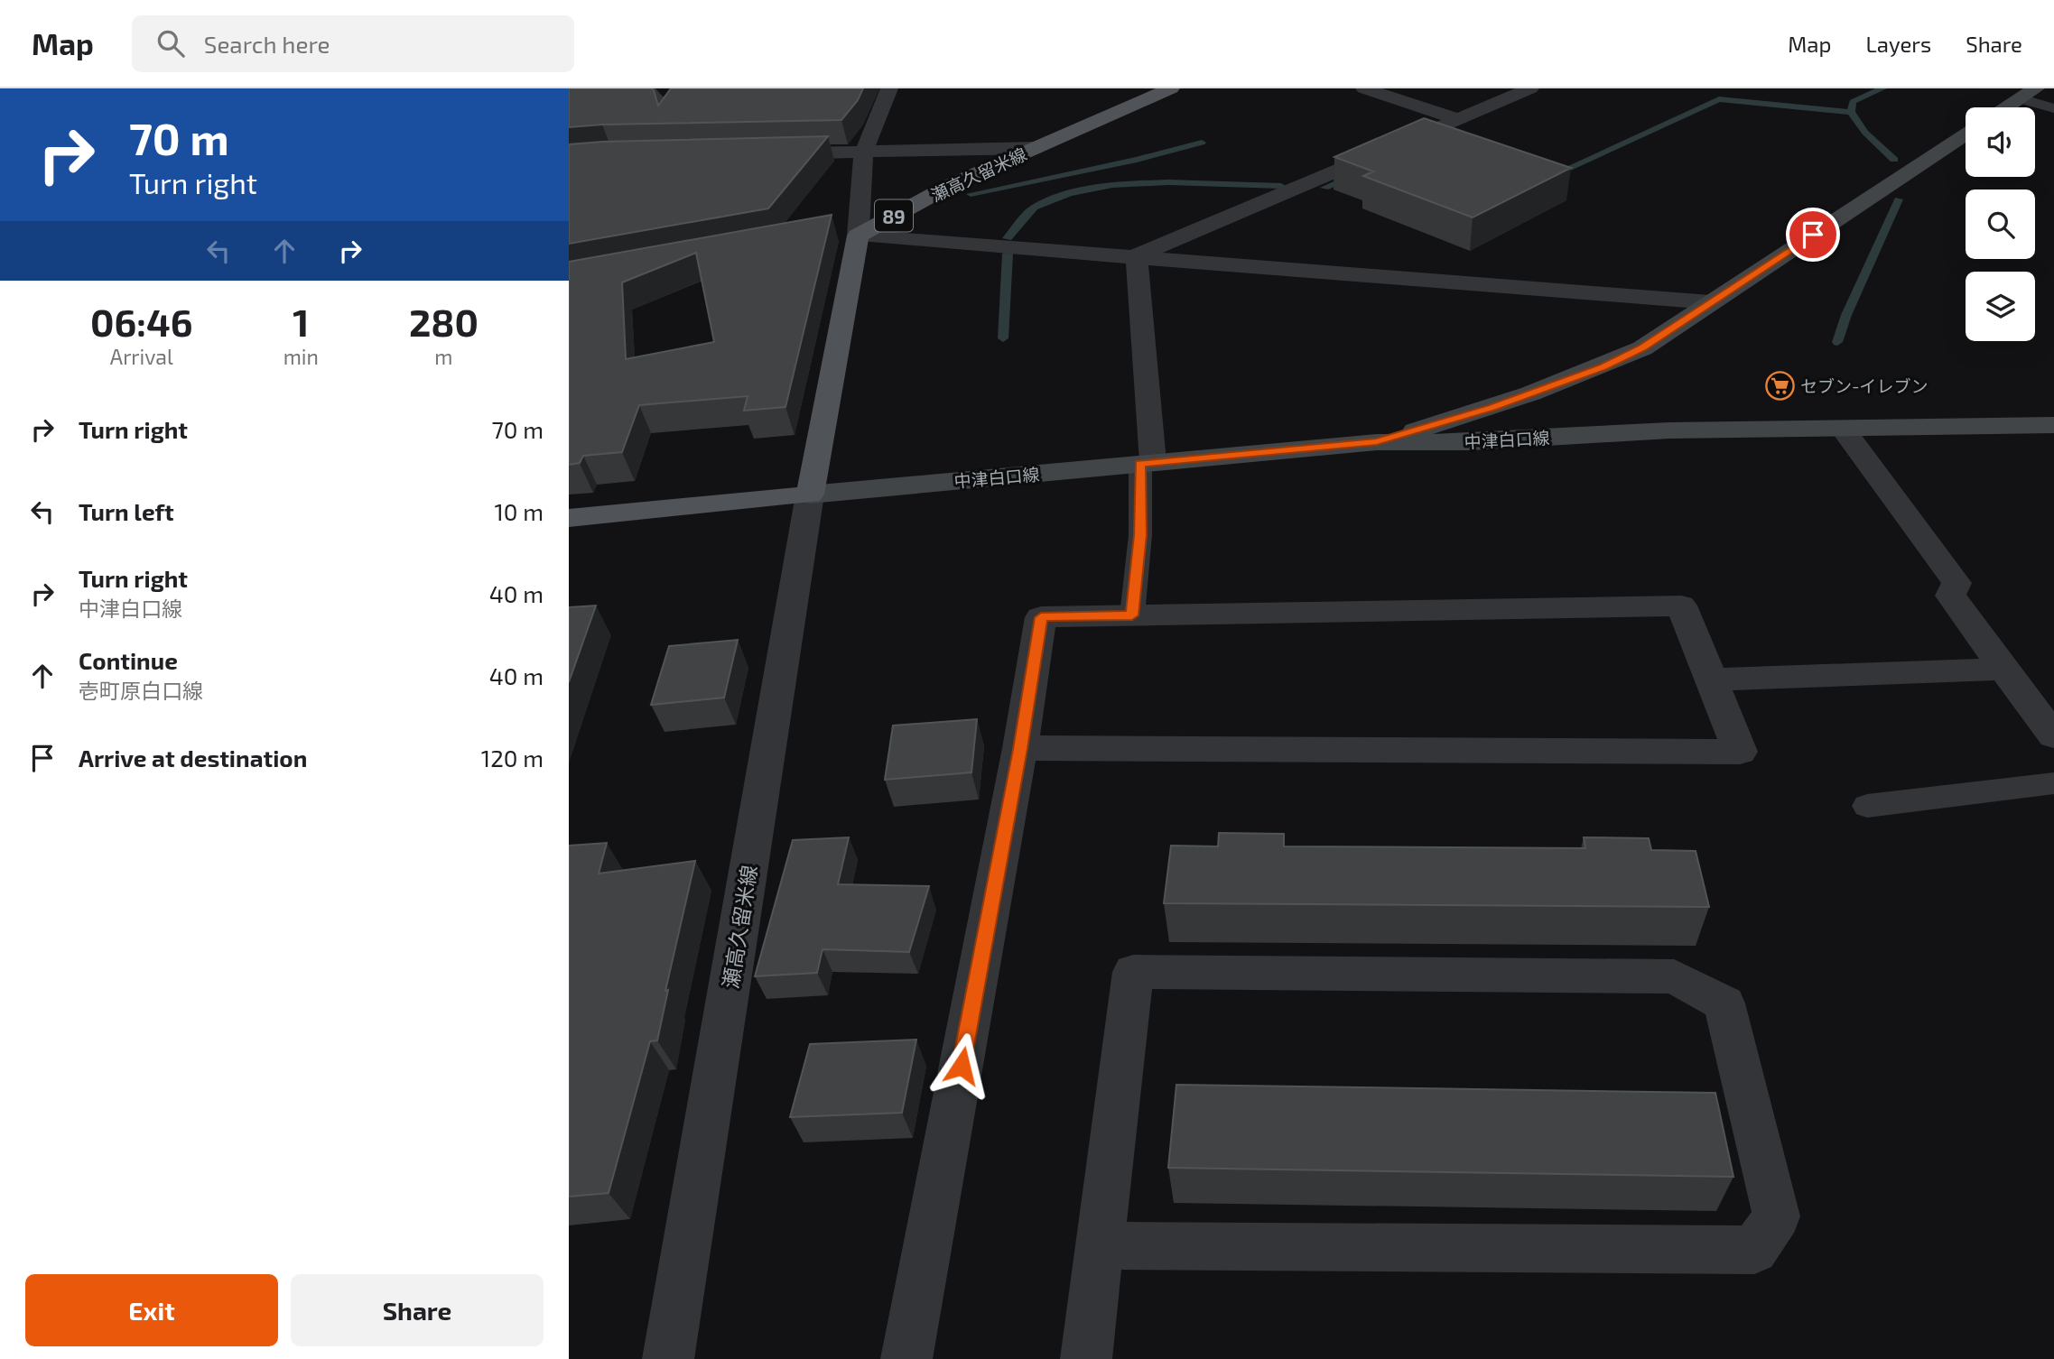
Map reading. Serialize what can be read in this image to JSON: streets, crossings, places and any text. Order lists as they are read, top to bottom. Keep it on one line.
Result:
{"streets":{"main road":["瀬高久留米線","89","中津白口線"]},"crossings":[["瀬高久留米線","中津白口線"]],"places":{"supermarket":["セブン-イレブン"]},"page":{"header":"Map","search":"Search here","nav":["Map","Layers","Share"],"turn":["70 m","Turn right"],"eta":["06:46","Arrival","1","min","280","m"],"list":[{"name":"Turn right","value":"70 m"},{"name":"Turn left","value":"10 m"},{"name":"Turn right","note":"中津白口線","value":"40 m"},{"name":"Continue","note":"壱町原白口線","value":"40 m"},{"name":"Arrive at destination","value":"120 m"}],"buttons":["Exit","Share"]}}
